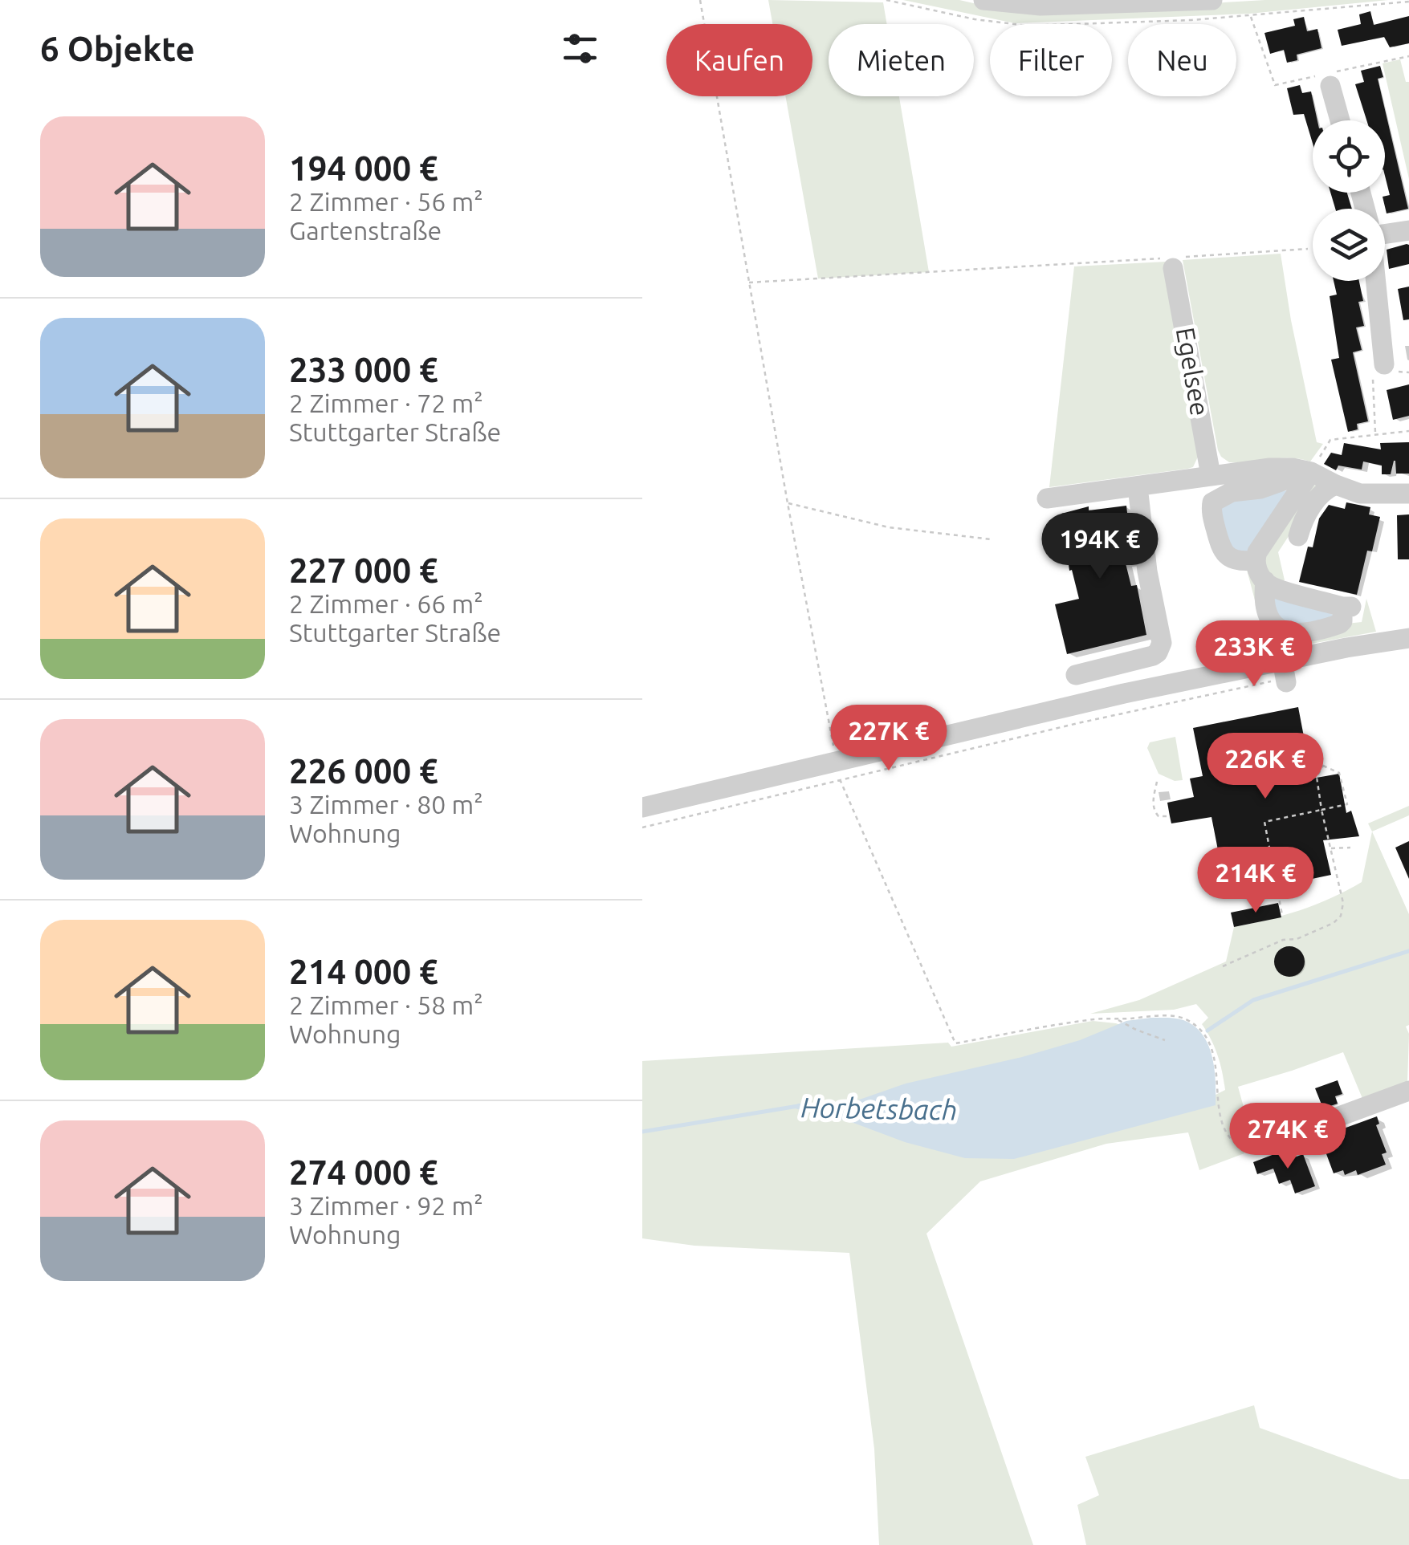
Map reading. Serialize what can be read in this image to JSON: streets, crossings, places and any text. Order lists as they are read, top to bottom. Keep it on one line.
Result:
{"streets":{"street":["Egelsee"]},"water":["Horbetsbach"],"page":{"heading":"6 Objekte","chip":["Kaufen","Mieten","Filter","Neu"],"list":[{"name":"194 000 €","note":"2 Zimmer · 56 m² · Gartenstraße"},{"name":"233 000 €","note":"2 Zimmer · 72 m² · Stuttgarter Straße"},{"name":"227 000 €","note":"2 Zimmer · 66 m² · Stuttgarter Straße"},{"name":"226 000 €","note":"3 Zimmer · 80 m² · Wohnung"},{"name":"214 000 €","note":"2 Zimmer · 58 m² · Wohnung"},{"name":"274 000 €","note":"3 Zimmer · 92 m² · Wohnung"}],"price":["194K €","233K €","227K €","226K €","214K €","274K €"]}}
